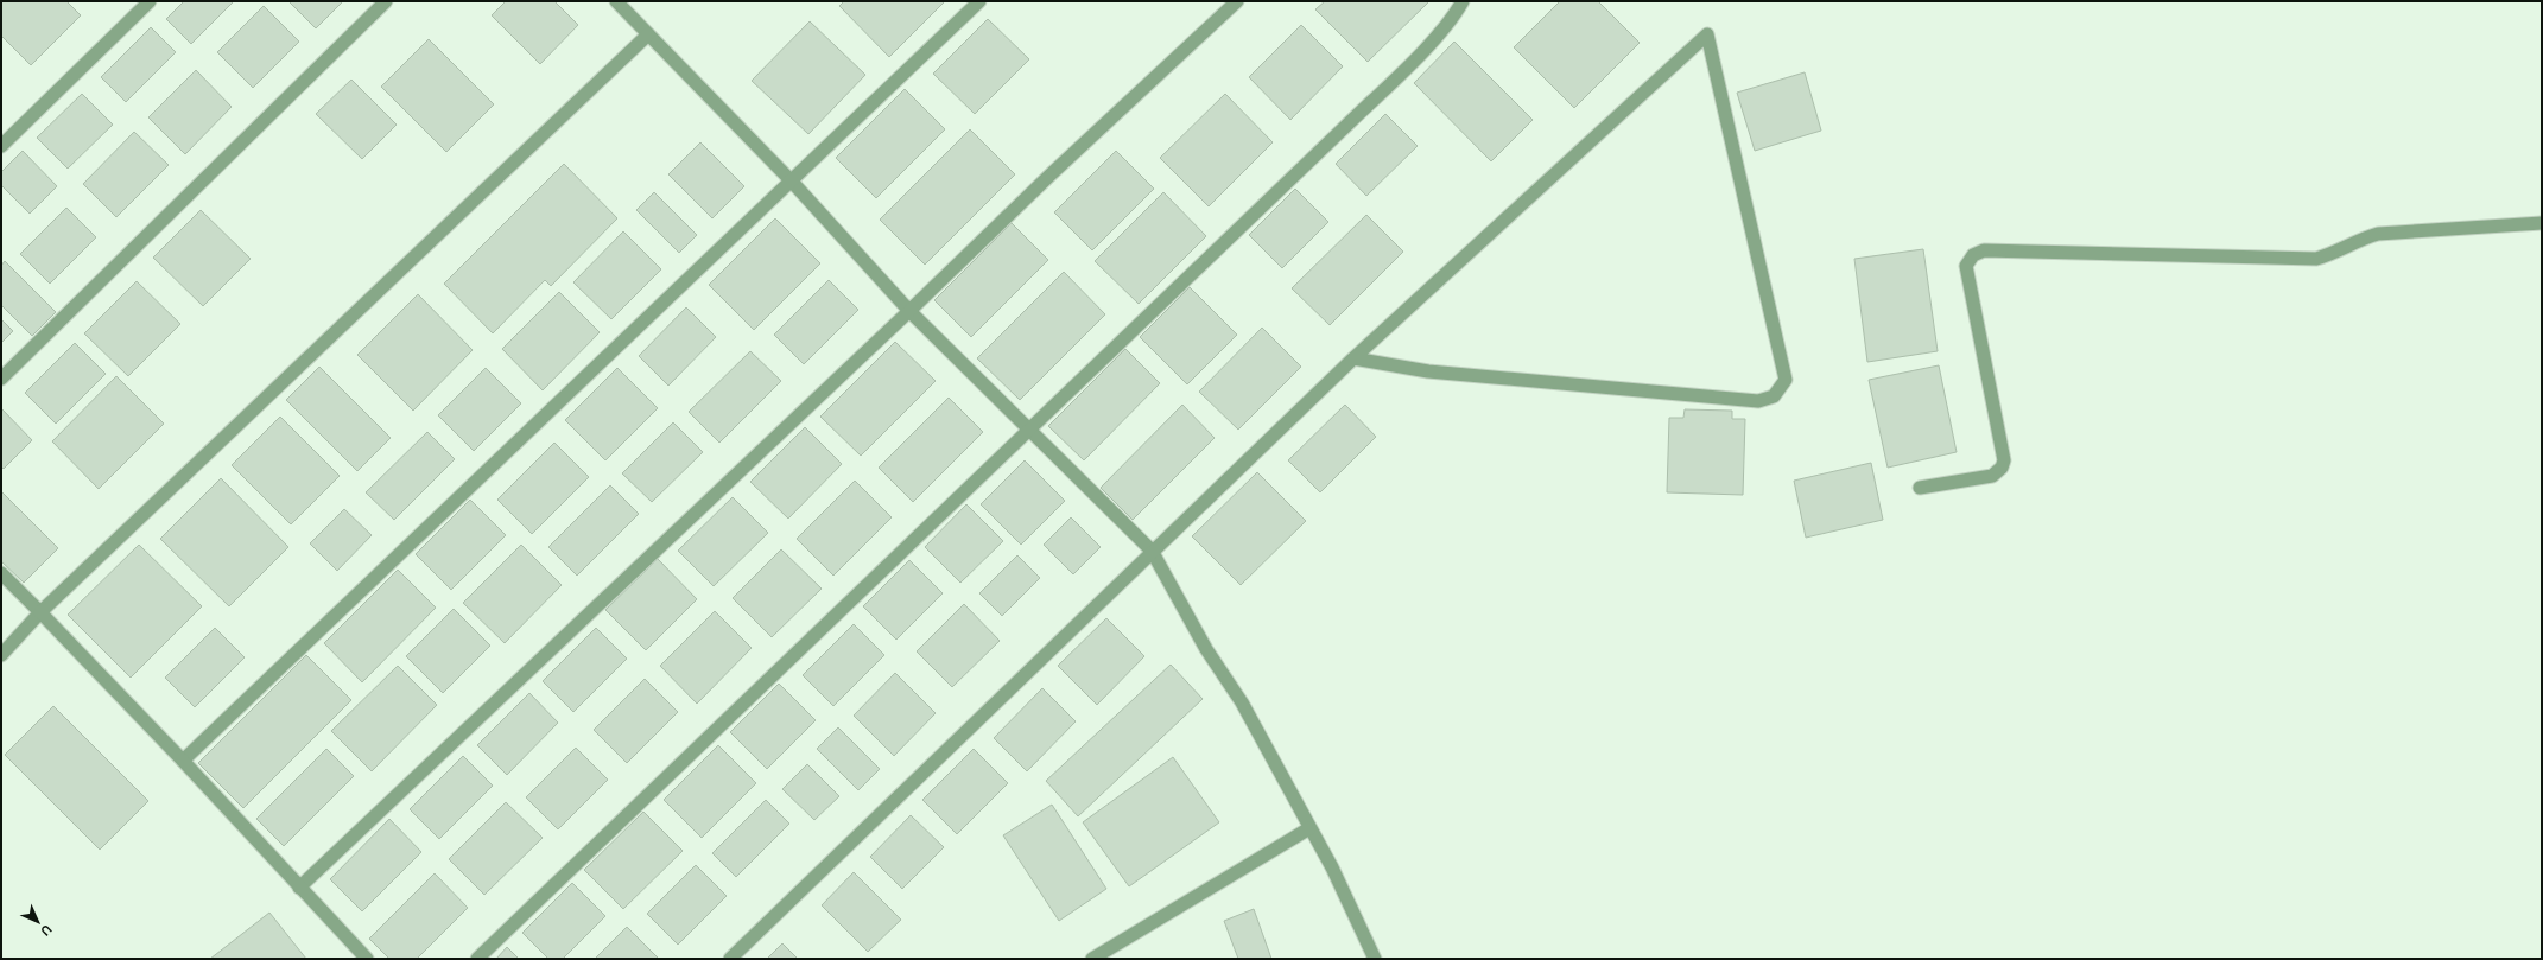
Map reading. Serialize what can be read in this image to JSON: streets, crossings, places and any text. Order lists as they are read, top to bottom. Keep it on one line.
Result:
{"north":"bottom right"}
